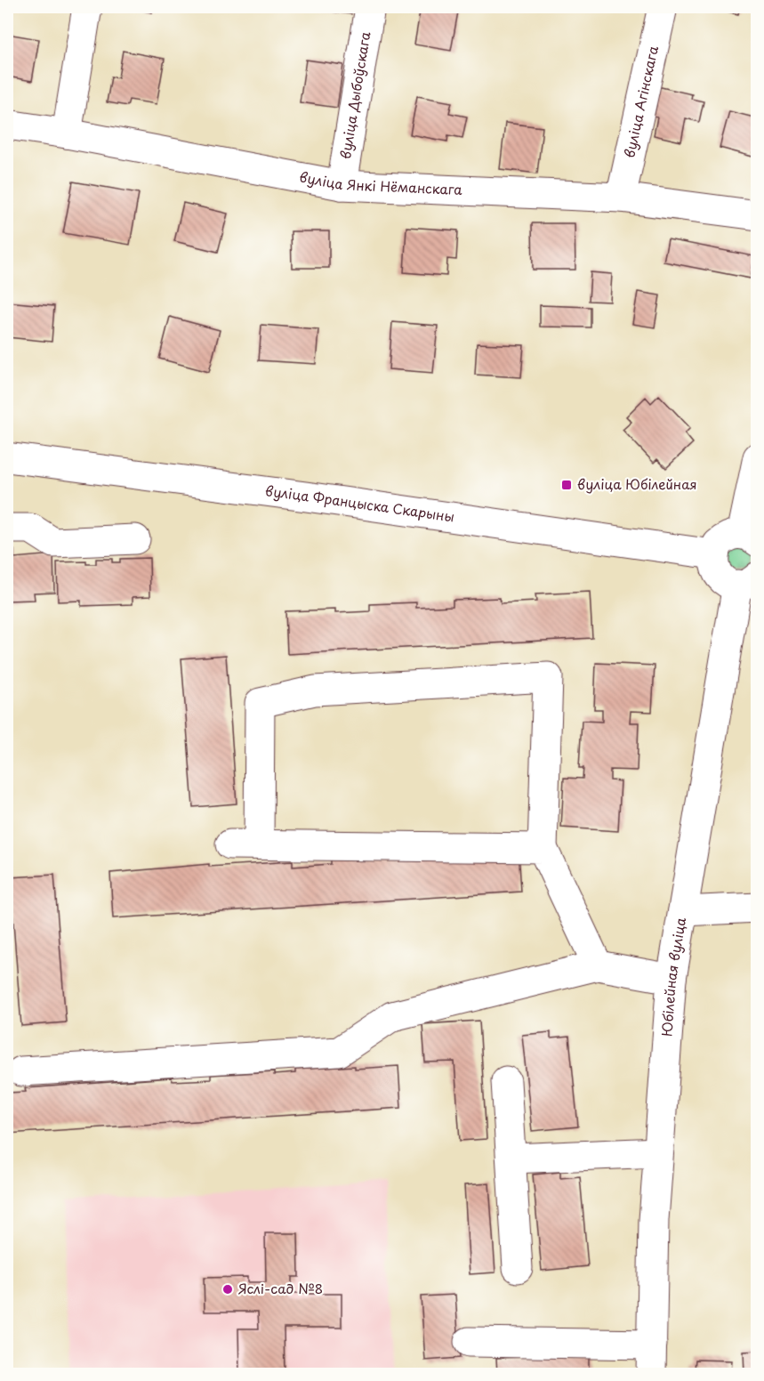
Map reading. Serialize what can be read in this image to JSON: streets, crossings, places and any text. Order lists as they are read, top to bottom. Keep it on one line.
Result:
{"streets":{"street":["вуліца Дыбоўскага","вуліца Агінскага","вуліца Янкі Нёманскага","вуліца Францыска Скарыны","Юбілейная вуліца"]},"crossings":[["вуліца Дыбоўскага","вуліца Янкі Нёманскага"],["вуліца Агінскага","вуліца Янкі Нёманскага"]],"places":{"transit":["вуліца Юбілейная"],"other":["Яслі-сад №8"]}}
